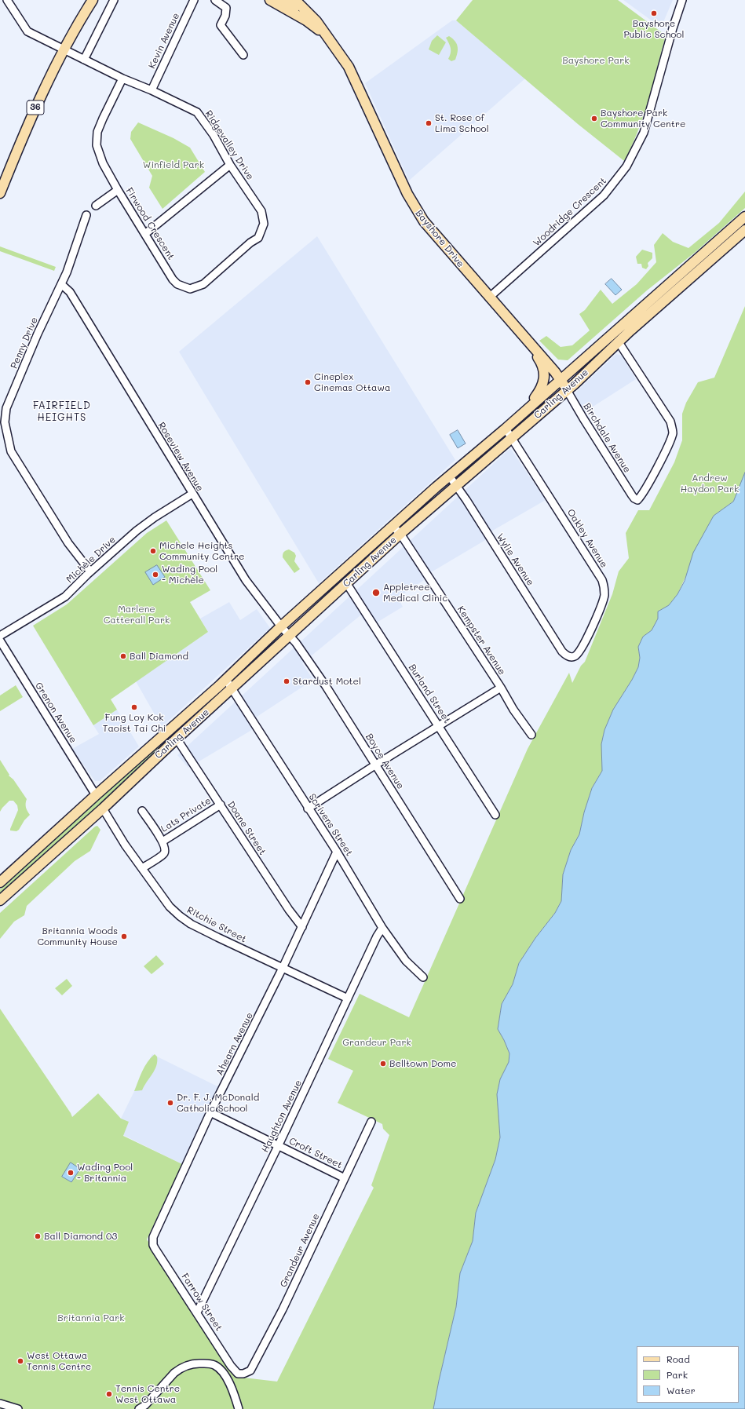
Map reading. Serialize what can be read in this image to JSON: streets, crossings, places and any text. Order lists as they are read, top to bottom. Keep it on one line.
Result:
{"streets":{"main road":["36","Bayshore Drive","Carling Avenue"],"street":["Kevin Avenue","Ridgevalley Drive","Woodridge Crescent","Firwood Crescent","Penny Drive","Birchdale Avenue","Roseview Avenue","Oakley Avenue","Michèle Drive","Wylie Avenue","Kempster Avenue","Burland Street","Grenon Avenue","Boyce Avenue","Lats Private","Scrivens Street","Doane Street","Ritchie Street","Ahearn Avenue","Haughton Avenue","Croft Street","Grandeur Avenue","Farrow Street"]},"crossings":[["Kevin Avenue","Ridgevalley Drive"],["36","Ridgevalley Drive"],["Ridgevalley Drive","Firwood Crescent"],["Woodridge Crescent","Bayshore Drive"],["Bayshore Drive","Carling Avenue"],["Bayshore Drive","Birchdale Avenue"],["Penny Drive","Roseview Avenue"],["Penny Drive","Michèle Drive"],["Carling Avenue","Birchdale Avenue"],["Carling Avenue","Roseview Avenue"],["Carling Avenue","Oakley Avenue"],["Carling Avenue","Wylie Avenue"],["Carling Avenue","Kempster Avenue"],["Carling Avenue","Burland Street"],["Carling Avenue","Grenon Avenue"],["Carling Avenue","Boyce Avenue"],["Carling Avenue","Scrivens Street"],["Carling Avenue","Doane Street"],["Carling Avenue","Ritchie Street"],["Roseview Avenue","Michèle Drive"],["Roseview Avenue","Boyce Avenue"],["Oakley Avenue","Wylie Avenue"],["Lats Private","Doane Street"],["Scrivens Street","Ahearn Avenue"],["Scrivens Street","Haughton Avenue"],["Doane Street","Ahearn Avenue"],["Ritchie Street","Ahearn Avenue"],["Ritchie Street","Haughton Avenue"],["Ahearn Avenue","Croft Street"],["Ahearn Avenue","Farrow Street"],["Haughton Avenue","Croft Street"],["Haughton Avenue","Farrow Street"],["Croft Street","Grandeur Avenue"],["Grandeur Avenue","Farrow Street"]],"districts":["FAIRFIELD HEIGHTS"],"parks":["Bayshore Park","Winfield Park","Andrew Haydon Park","Marlene Catterall Park","Grandeur Park","Britannia Park"],"places":["Bayshore Public School","Bayshore Park Community Centre","St. Rose of Lima School","Cineplex Cinemas Ottawa","Michele Heights Community Centre","Wading Pool - Michèle","Appletree Medical Clinic","Ball Diamond","Stardust Motel","Fung Loy Kok Taoist Tai Chi","Britannia Woods Community House","Belltown Dome","Dr. F. J. McDonald Catholic School","Wading Pool - Britannia","Ball Diamond 03","West Ottawa Tennis Centre","Tennis Centre West Ottawa"],"legend":["Road","Park","Water"]}
